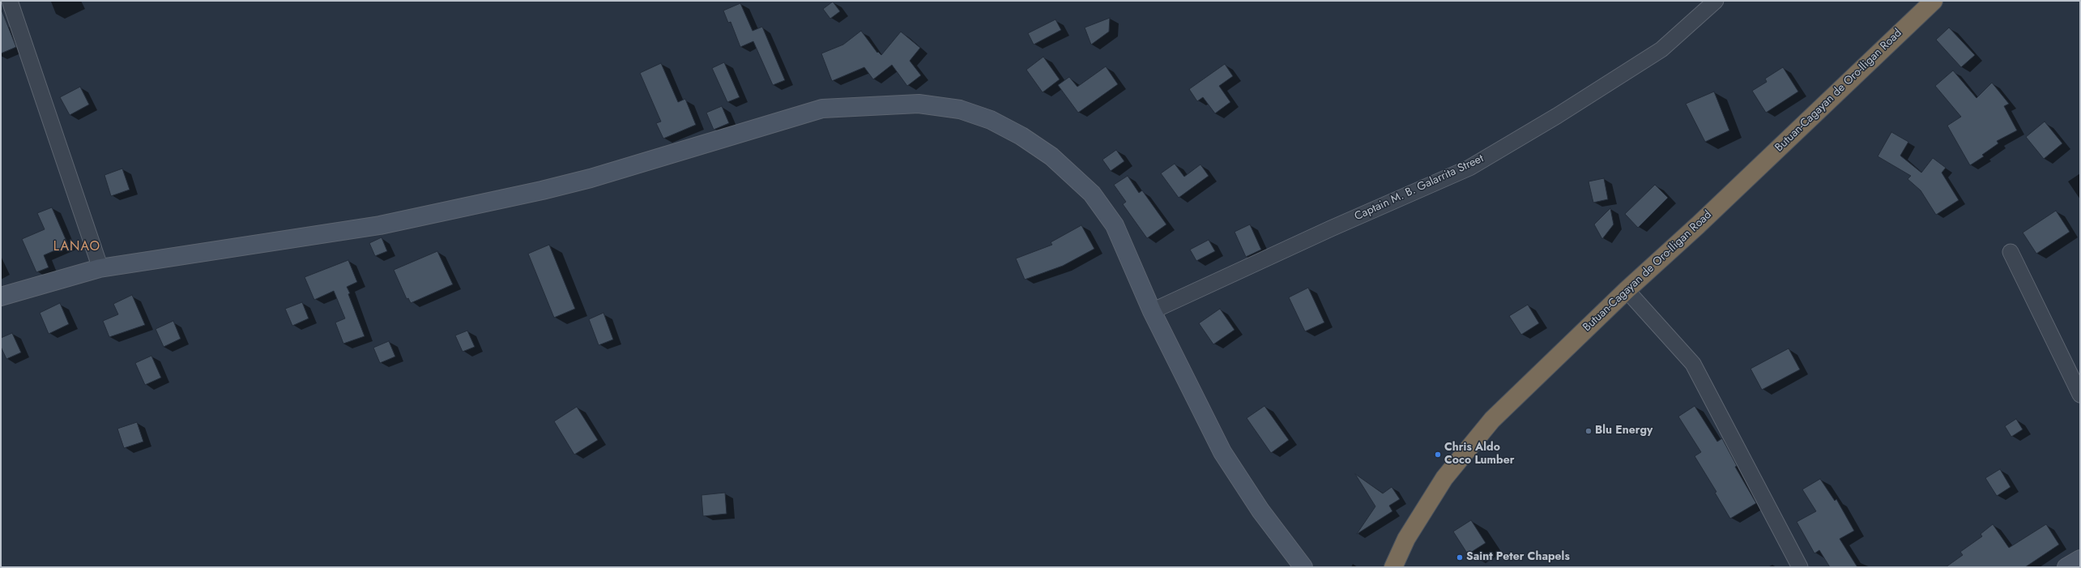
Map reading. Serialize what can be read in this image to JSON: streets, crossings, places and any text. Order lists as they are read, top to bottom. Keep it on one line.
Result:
{"streets":{"highway":["Butuan-Cagayan de Oro-Iligan Road"],"street":["Captain M. B. Galarrita Street"]},"districts":["LANAO"],"places":["Blu Energy","Chris Aldo Coco Lumber","Saint Peter Chapels"]}
